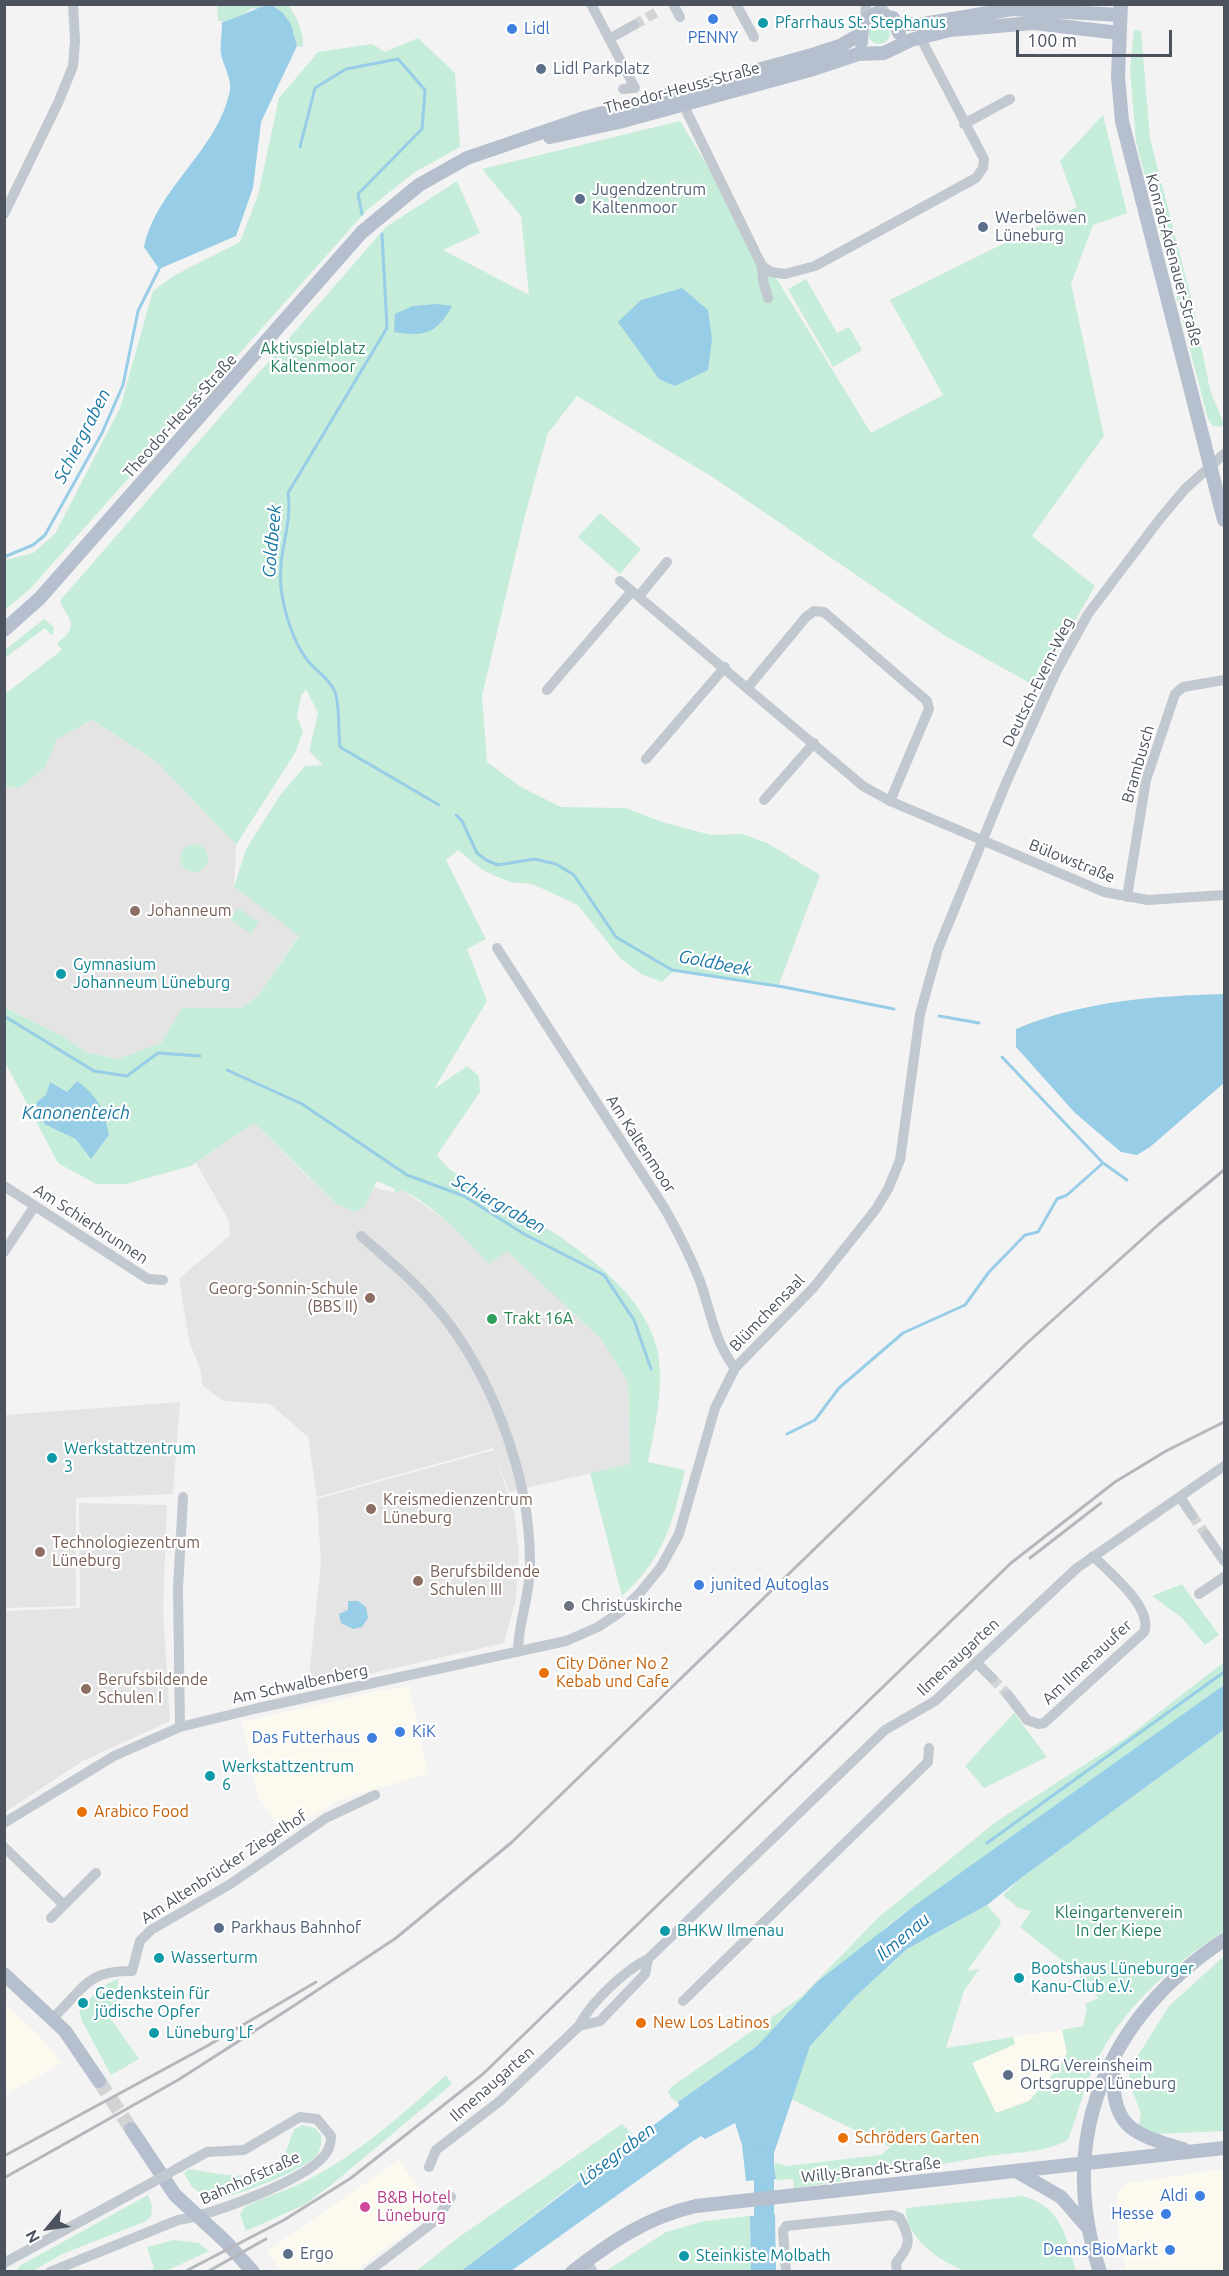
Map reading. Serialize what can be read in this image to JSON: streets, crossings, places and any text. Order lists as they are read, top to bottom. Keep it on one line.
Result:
{"streets":{"main road":["Theodor-Heuss-Straße","Konrad-Adenauer-Straße","Willy-Brandt-Straße"],"street":["Deutsch-Evern-Weg","Brambusch","Bülowstraße","Am Kaltenmoor","Am Schierbrunnen","Blümchensaal","Ilmenaugarten","Am Ilmenauufer","Am Schwalbenberg","Am Altenbrücker Ziegelhof","Bahnhofstraße"]},"crossings":[["Theodor-Heuss-Straße","Konrad-Adenauer-Straße"],["Konrad-Adenauer-Straße","Deutsch-Evern-Weg"],["Deutsch-Evern-Weg","Bülowstraße"],["Deutsch-Evern-Weg","Blümchensaal"],["Brambusch","Bülowstraße"],["Am Kaltenmoor","Blümchensaal"],["Blümchensaal","Am Schwalbenberg"],["Ilmenaugarten","Am Ilmenauufer"]],"water":["Schiergraben","Goldbeek","Kanonenteich","Ilmenau","Lösegraben"],"parks":["Aktivspielplatz Kaltenmoor","Kleingartenverein In der Kiepe"],"places":["PENNY","Pfarrhaus St. Stephanus","Lidl","Lidl Parkplatz","Jugendzentrum Kaltenmoor","Werbelöwen Lüneburg","Johanneum","Gymnasium Johanneum Lüneburg","Georg-Sonnin-Schule (BBS II)","Trakt 16A","Werkstattzentrum 3","Kreismedienzentrum Lüneburg","Technologiezentrum Lüneburg","Berufsbildende Schulen III","junited Autoglas","Christuskirche","City Döner No 2 Kebab und Cafe","Berufsbildende Schulen I","KiK","Das Futterhaus","Werkstattzentrum 6","Arabico Food","Parkhaus Bahnhof","BHKW Ilmenau","Wasserturm","Bootshaus Lüneburger Kanu-Club e.V.","Gedenkstein für jüdische Opfer","New Los Latinos","Lüneburg Lf","DLRG Vereinsheim Ortsgruppe Lüneburg","Schröders Garten","Aldi","B&B Hotel Lüneburg","Hesse","Denns BioMarkt","Ergo","Steinkiste Molbath"],"scale_bar":"100 m","north":"bottom left"}
